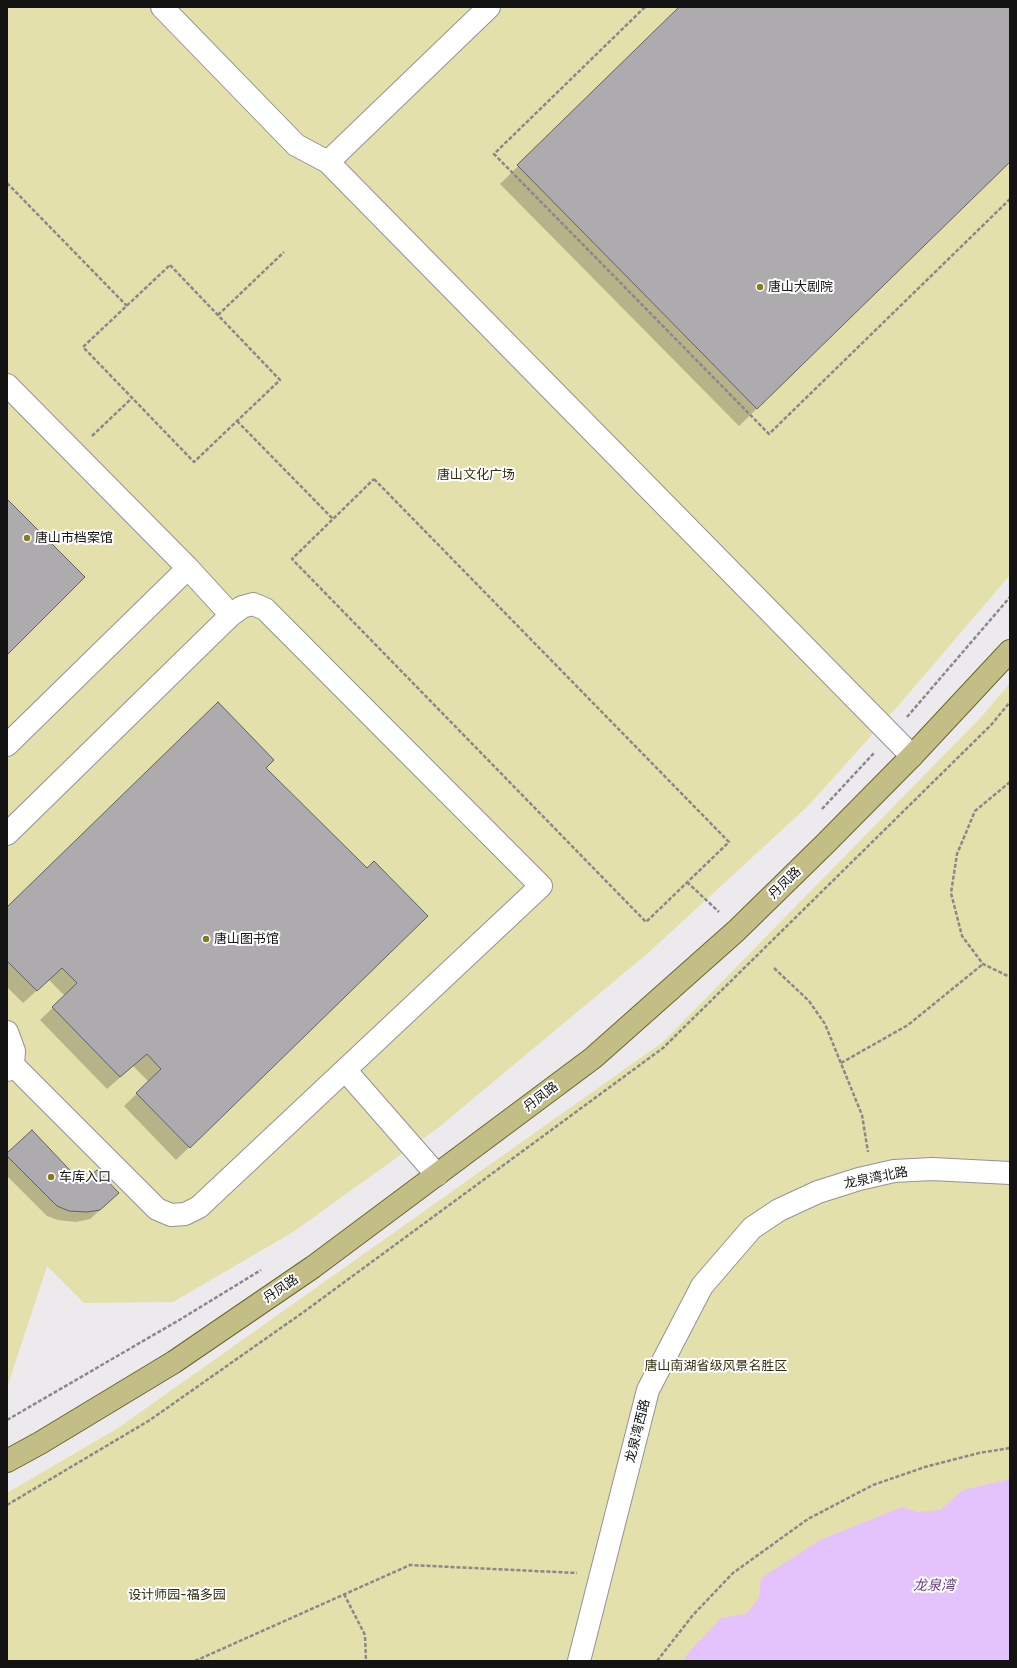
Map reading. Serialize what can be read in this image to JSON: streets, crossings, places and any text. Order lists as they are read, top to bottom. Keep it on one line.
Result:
{"streets":{"main road":["丹凤路"],"street":["龙泉湾北路","龙泉湾西路"]},"crossings":[["龙泉湾北路","龙泉湾西路"]],"water":["龙泉湾"],"parks":["唐山文化广场","唐山南湖省级风景名胜区","设计师园-福多园"],"places":["唐山大剧院","唐山市档案馆","唐山图书馆","车库入口"]}
